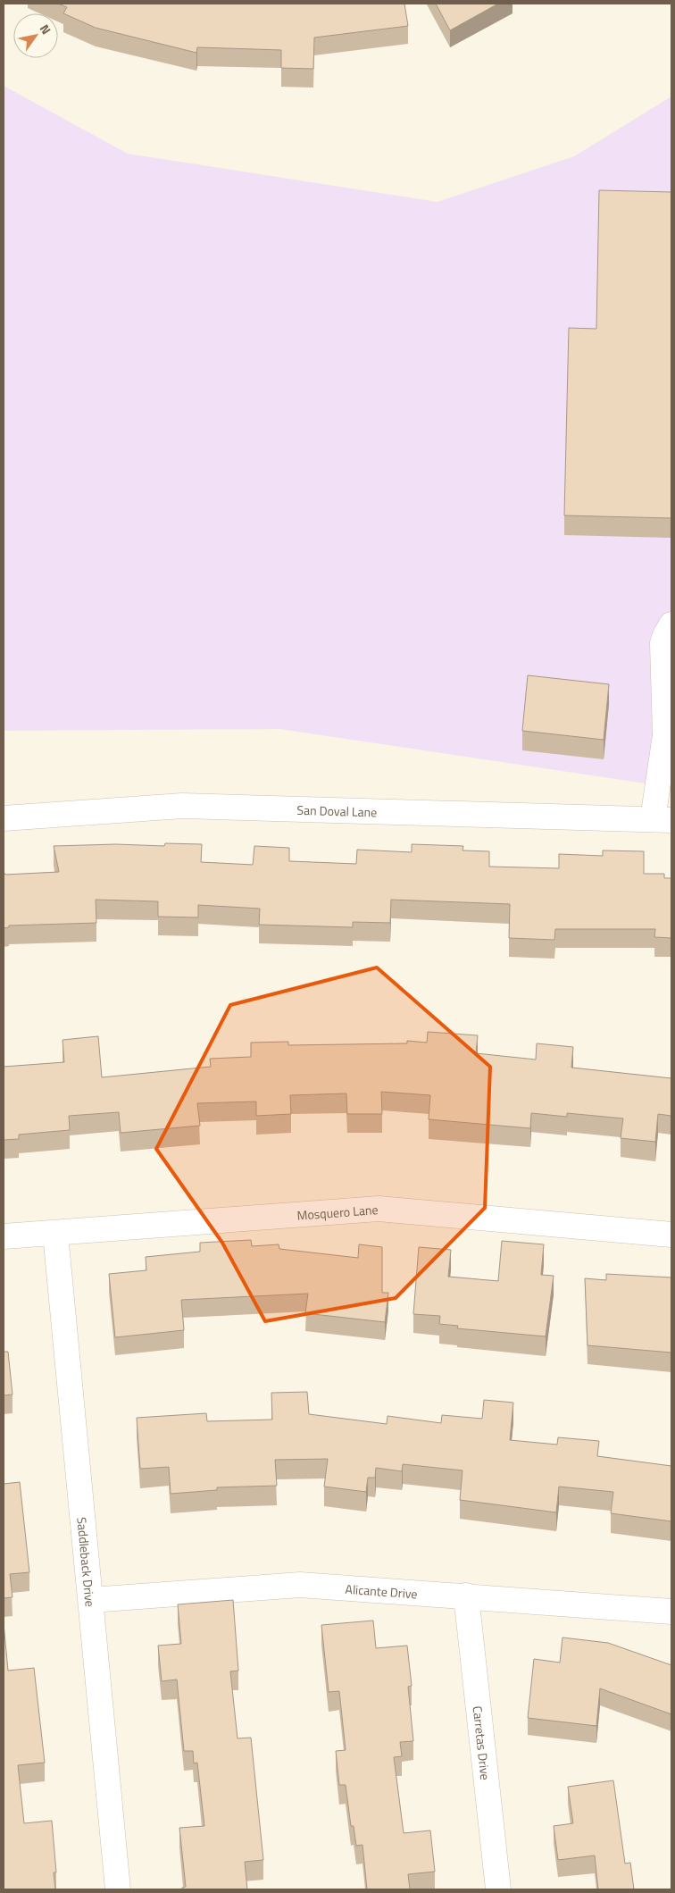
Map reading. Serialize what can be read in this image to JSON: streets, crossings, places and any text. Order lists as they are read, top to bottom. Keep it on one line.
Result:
{"streets":{"street":["San Doval Lane","Mosquero Lane","Saddleback Drive","Alicante Drive","Carretas Drive"]},"crossings":[["Mosquero Lane","Saddleback Drive"],["Saddleback Drive","Alicante Drive"],["Alicante Drive","Carretas Drive"]],"north":"top right"}
